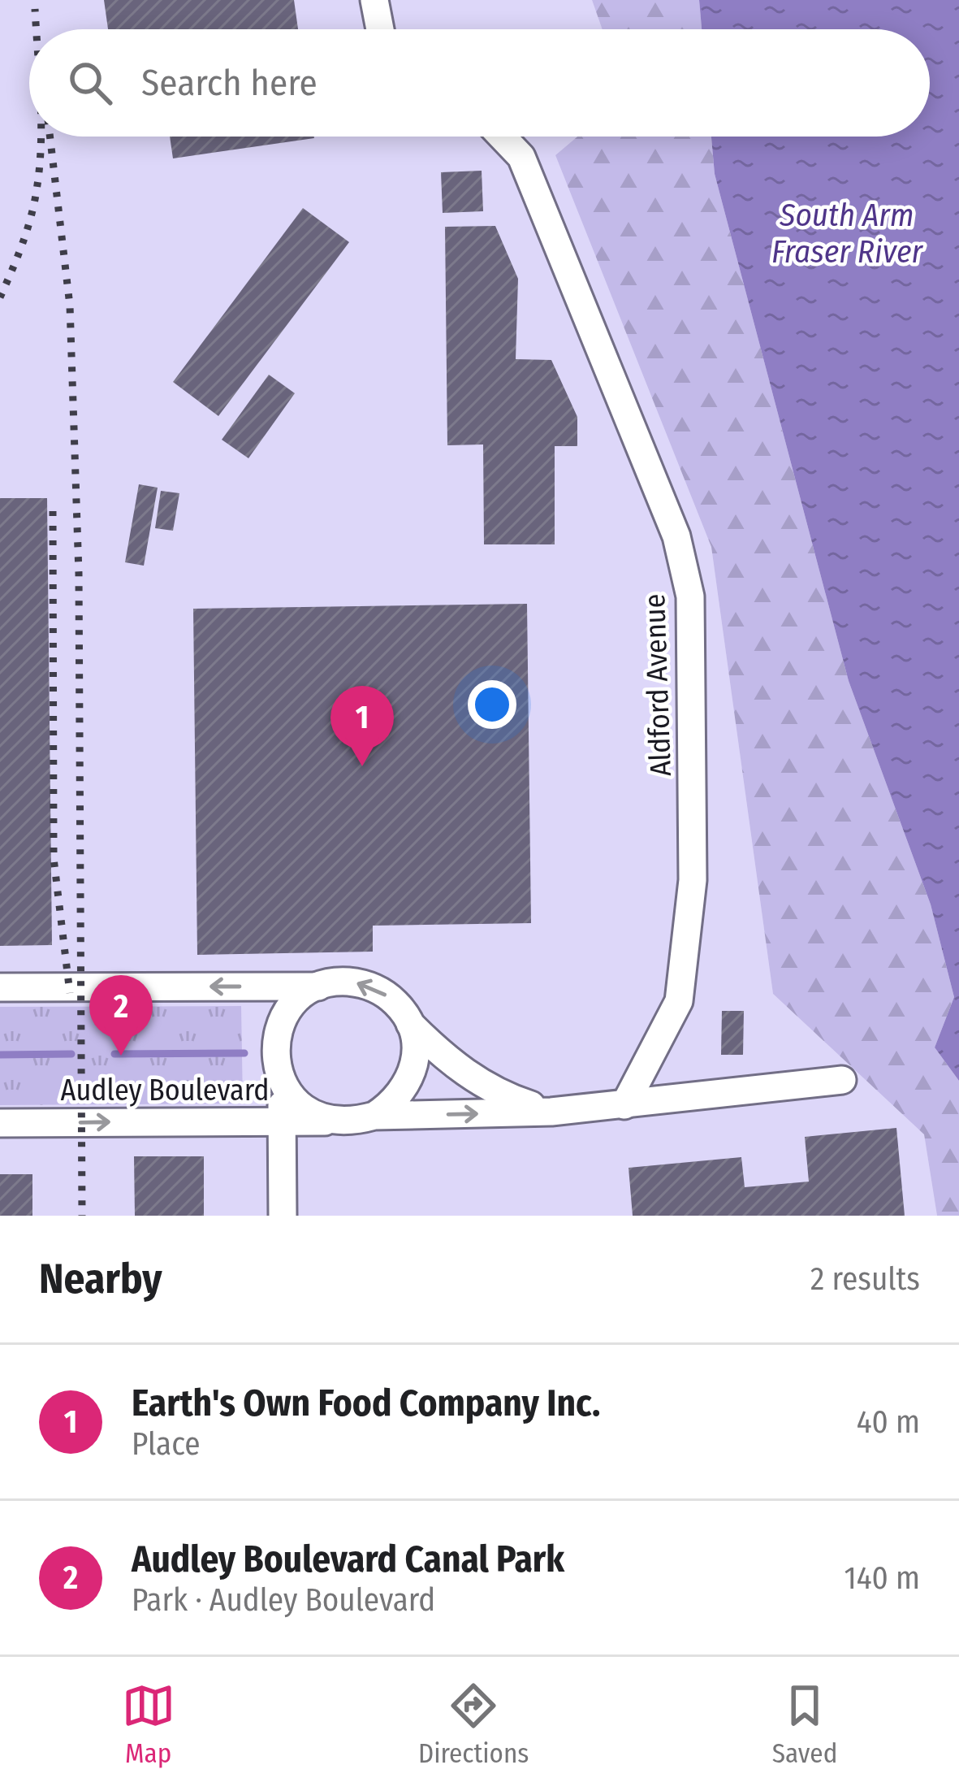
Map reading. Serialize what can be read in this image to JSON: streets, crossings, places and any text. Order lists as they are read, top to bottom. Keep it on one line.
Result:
{"streets":{"street":["Aldford Avenue","Audley Boulevard"]},"water":["South Arm Fraser River"],"page":{"search":"Search here","pins":["1","2"],"heading":["Nearby","2 results"],"list":[{"mark":"1","name":"Earth's Own Food Company Inc.","note":"Place","value":"40 m"},{"mark":"2","name":"Audley Boulevard Canal Park","note":"Park · Audley Boulevard","value":"140 m"}],"nav":["Map","Directions","Saved"]}}
